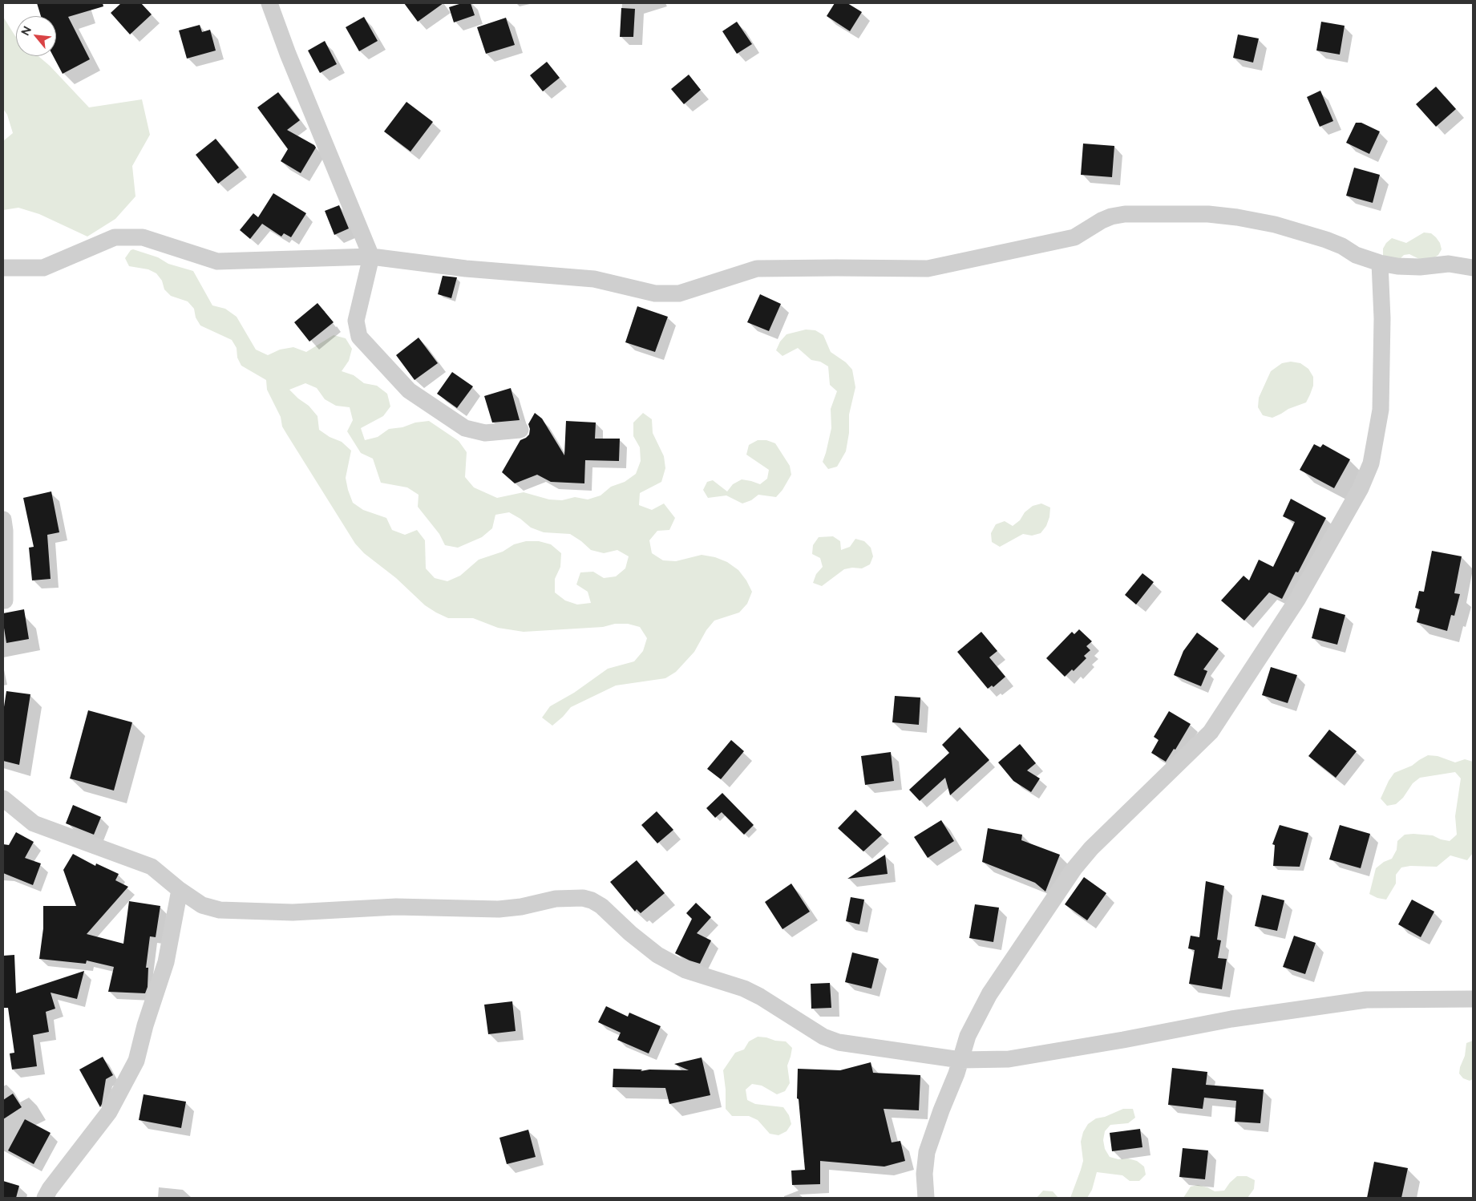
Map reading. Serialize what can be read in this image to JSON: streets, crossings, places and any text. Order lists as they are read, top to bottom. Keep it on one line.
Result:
{"north":"top left"}
